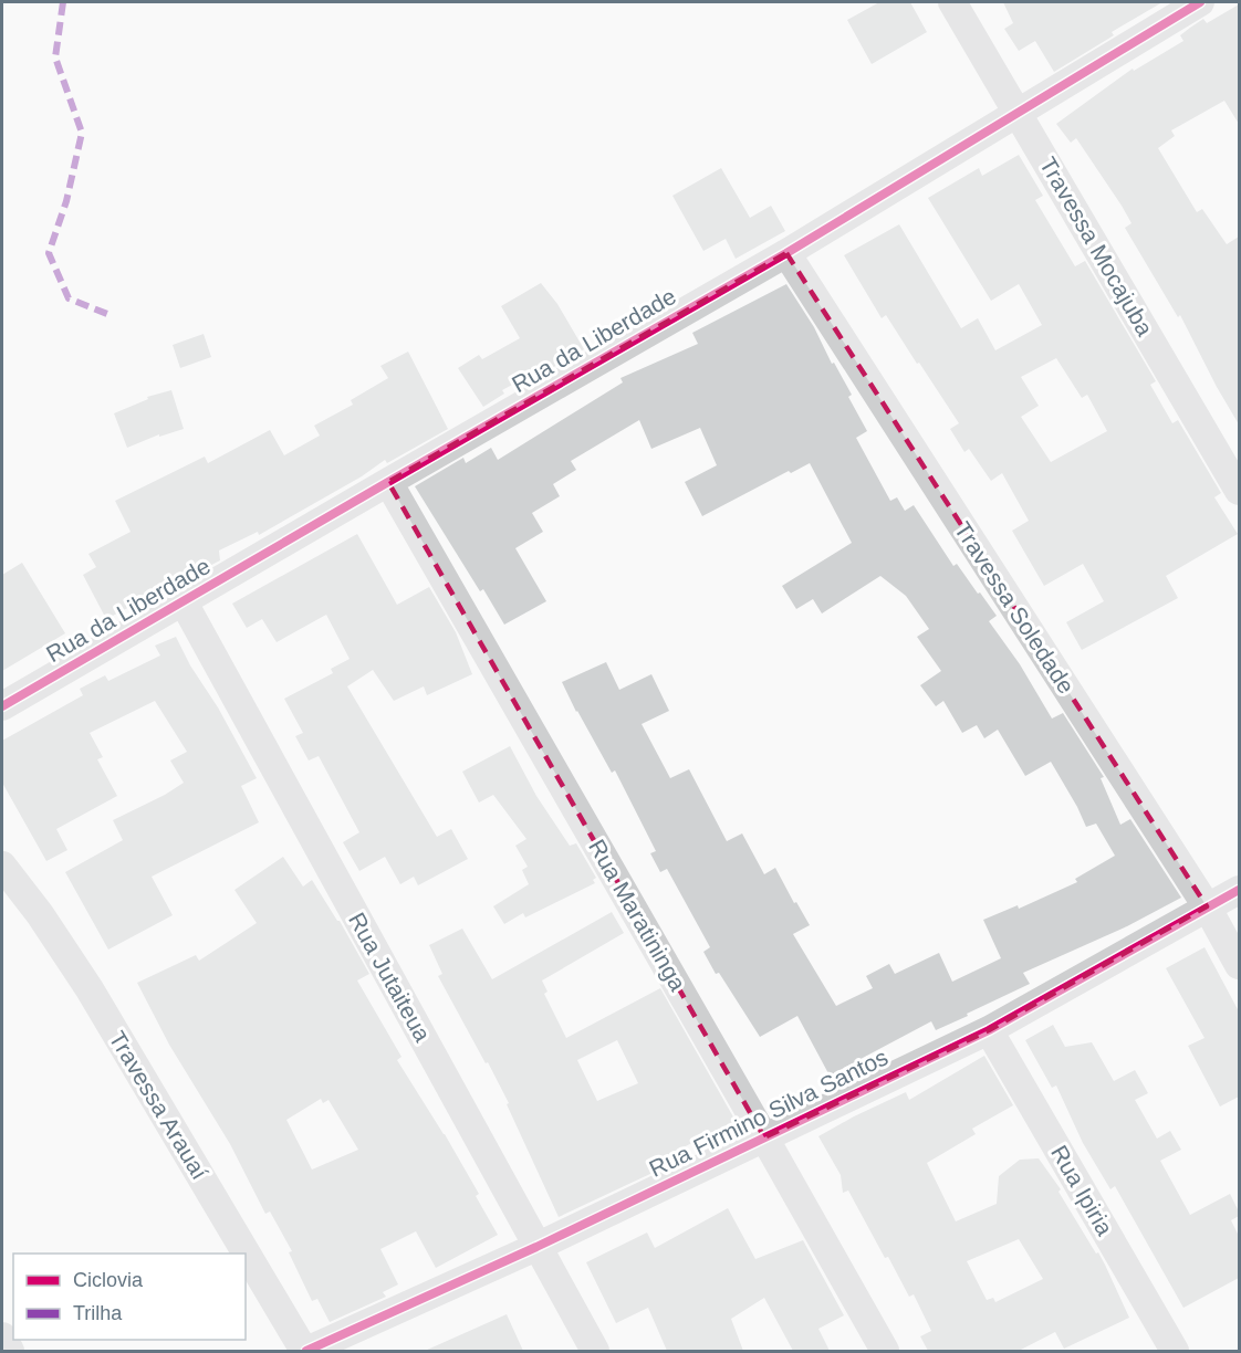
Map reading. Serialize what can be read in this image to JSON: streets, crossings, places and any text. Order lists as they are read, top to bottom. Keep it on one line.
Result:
{"streets":{"street":["Travessa Mocajuba","Rua da Liberdade","Travessa Soledade","Rua Maratininga","Rua Jutaiteua","Travessa Arauaí","Rua Firmino Silva Santos","Rua Ipiria"]},"crossings":[["Travessa Mocajuba","Rua da Liberdade"],["Rua da Liberdade","Travessa Soledade"],["Rua da Liberdade","Rua Maratininga"],["Rua da Liberdade","Rua Jutaiteua"],["Travessa Soledade","Rua Firmino Silva Santos"],["Rua Maratininga","Rua Firmino Silva Santos"],["Rua Jutaiteua","Rua Firmino Silva Santos"],["Travessa Arauaí","Rua Firmino Silva Santos"],["Rua Firmino Silva Santos","Rua Ipiria"]],"legend":["Ciclovia","Trilha"]}
